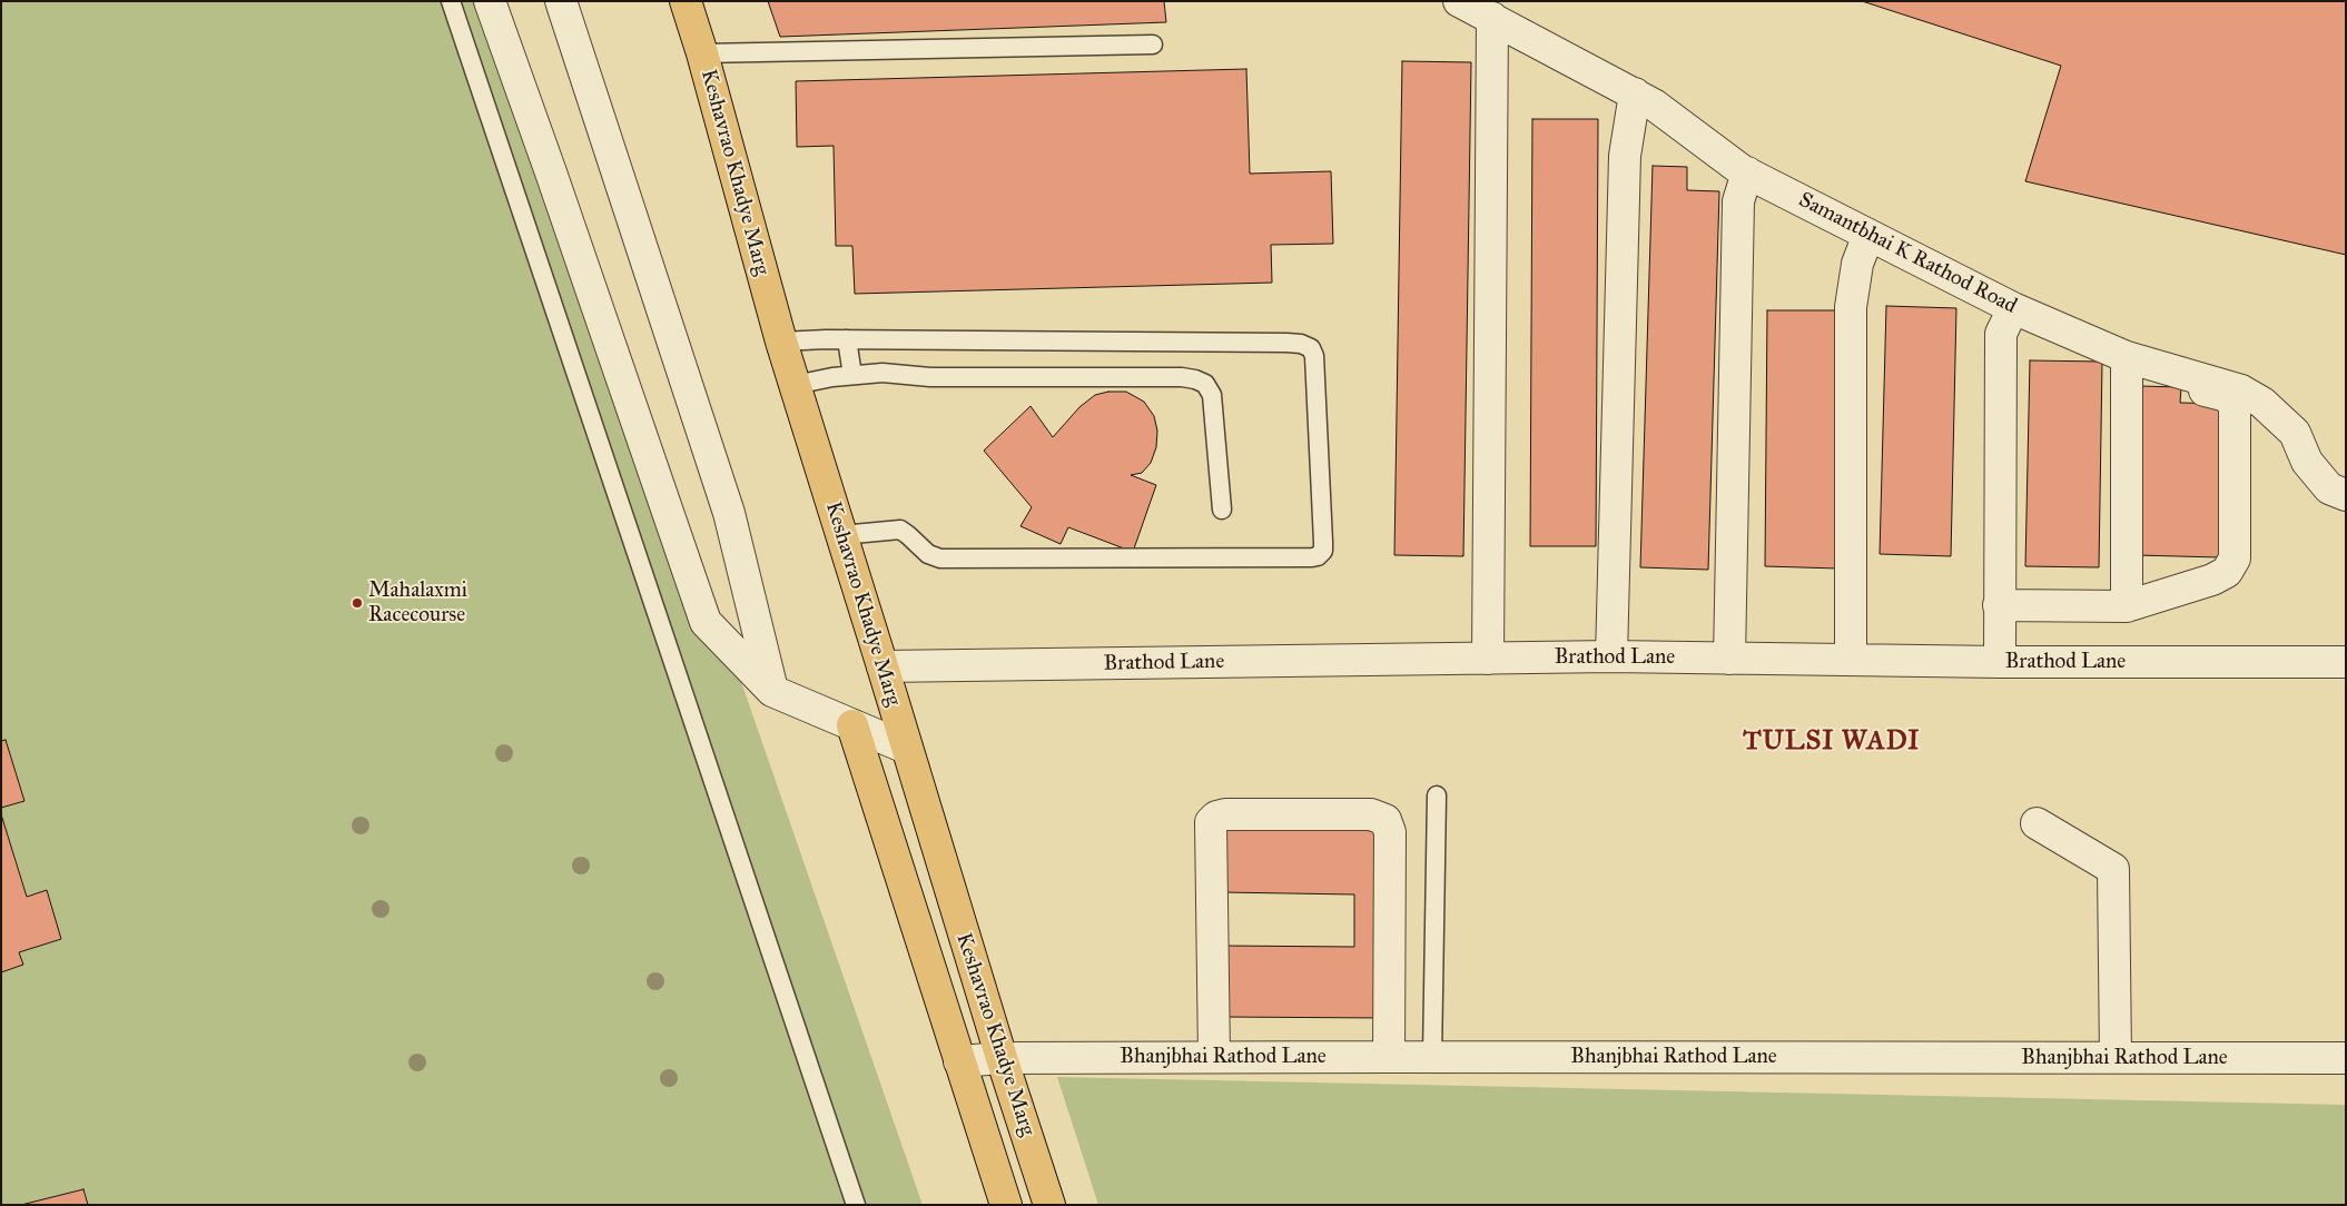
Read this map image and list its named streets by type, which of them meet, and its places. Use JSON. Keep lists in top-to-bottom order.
{
  "streets": {
    "main road": ["Keshavrao Khadye Marg"],
    "street": ["Samantbhai K Rathod Road", "Brathod Lane", "Bhanjbhai Rathod Lane"]
  },
  "crossings": [
    ["Keshavrao Khadye Marg", "Brathod Lane"],
    ["Keshavrao Khadye Marg", "Bhanjbhai Rathod Lane"]
  ],
  "districts": ["TULSI WADI"],
  "places": ["Mahalaxmi Racecourse"]
}
